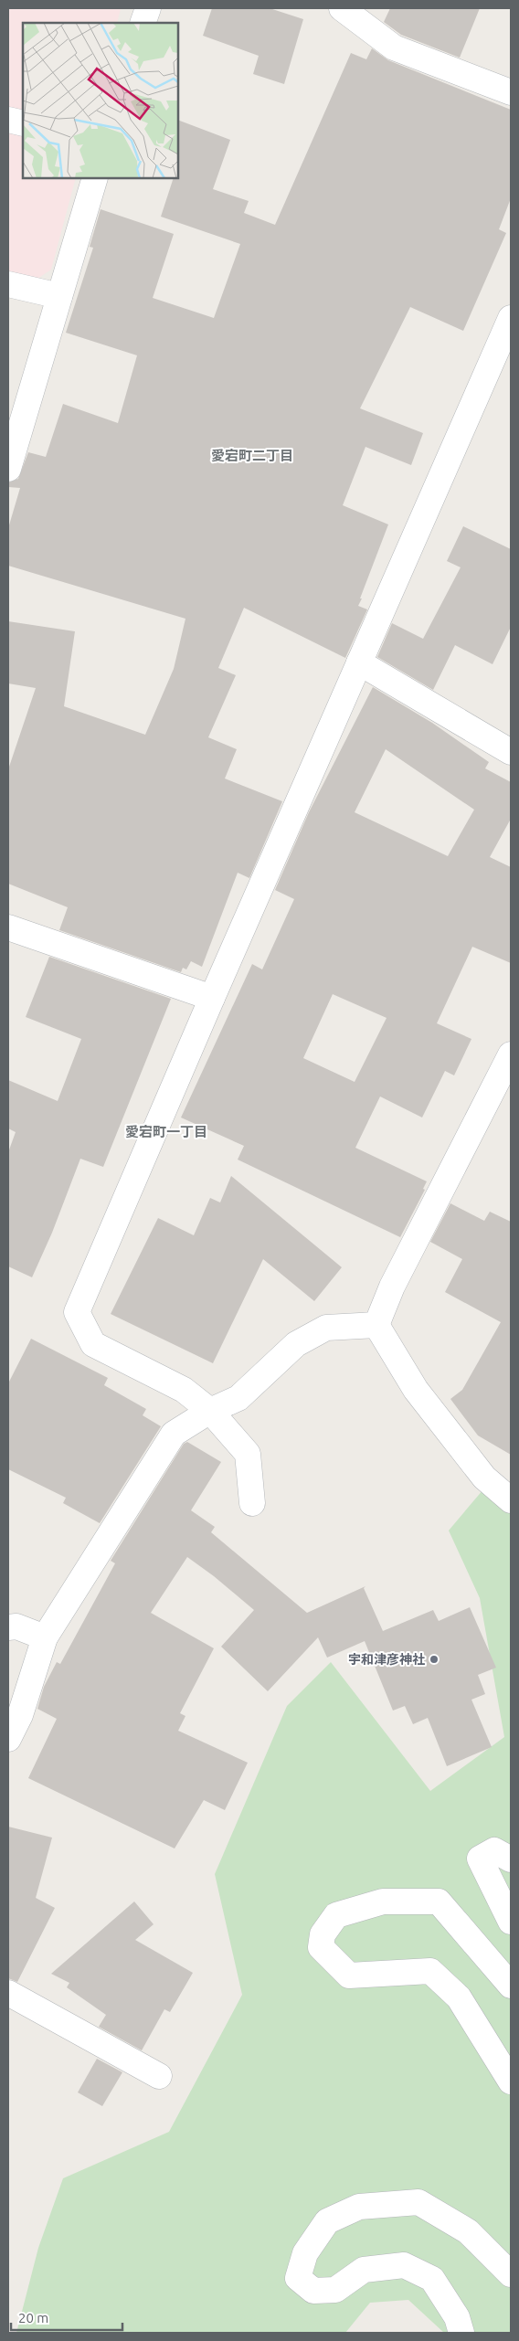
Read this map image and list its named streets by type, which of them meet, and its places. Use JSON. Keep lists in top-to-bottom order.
{
  "districts": ["愛宕町二丁目", "愛宕町一丁目"],
  "places": ["宇和津彦神社"],
  "scale_bar": "20 m"
}
